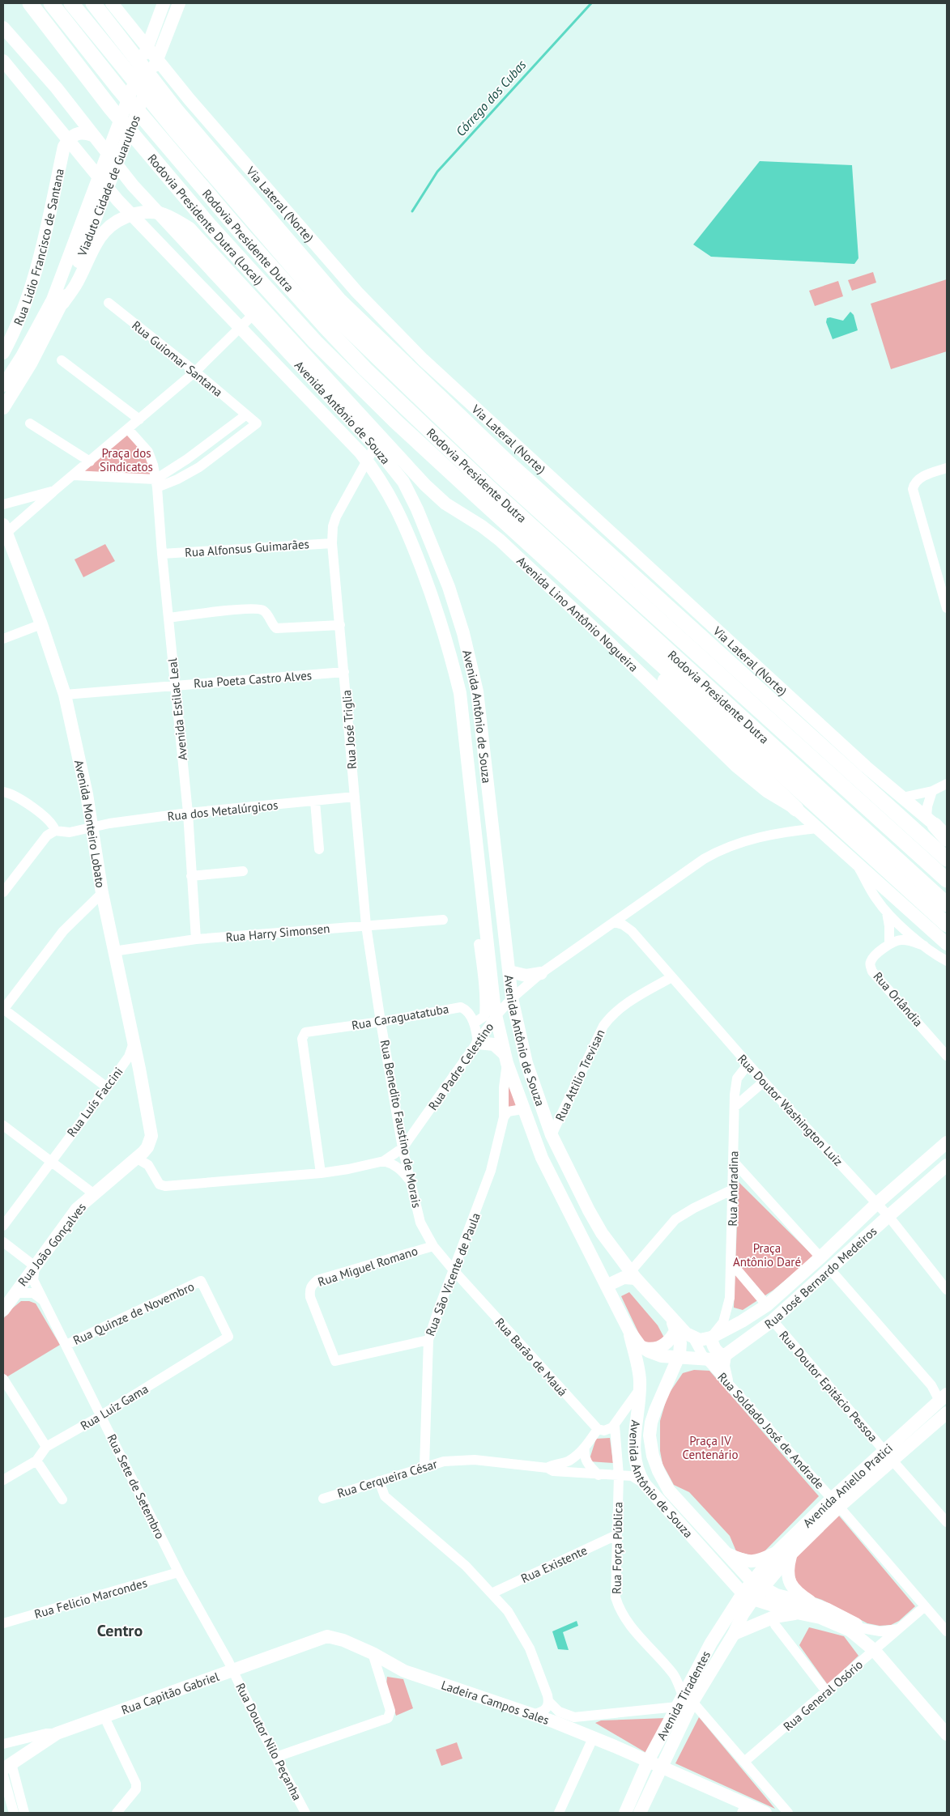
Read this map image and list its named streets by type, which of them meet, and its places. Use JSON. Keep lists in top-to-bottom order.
{
  "streets": {
    "highway": ["Rodovia Presidente Dutra (Local)", "Rodovia Presidente Dutra"],
    "main road": [
      "Viaduto Cidade de Guarulhos",
      "Via Lateral (Norte)",
      "Rua Lidio Francisco de Santana",
      "Avenida Antônio de Souza",
      "Avenida Lino Antônio Nogueira",
      "Avenida Monteiro Lobato",
      "Rua João Gonçalves",
      "Rua José Bernardo Medeiros",
      "Avenida Aniello Pratici",
      "Rua Capitão Gabriel",
      "Avenida Tiradentes",
      "Ladeira Campos Sales"
    ],
    "street": [
      "Rua Guiomar Santana",
      "Rua Alfonsus Guimarães",
      "Rua Poeta Castro Alves",
      "Avenida Estilac Leal",
      "Rua José Triglia",
      "Rua dos Metalúrgicos",
      "Rua Harry Simonsen",
      "Rua Orlândia",
      "Rua Caraguatatuba",
      "Rua Padre Celestino",
      "Rua Attilio Trevisan",
      "Rua Luís Faccini",
      "Rua Doutor Washington Luiz",
      "Rua Benedito Faustino de Morais",
      "Rua Andradina",
      "Rua Miguel Romano",
      "Rua São Vicente de Paula",
      "Rua Quinze de Novembro",
      "Rua Barão de Mauá",
      "Rua Doutor Epitácio Pessoa",
      "Rua Luiz Gama",
      "Rua Soldado José de Andrade",
      "Rua Cerqueira César",
      "Rua Sete de Setembro",
      "Rua Força Pública",
      "Rua Existente",
      "Rua Felicio Marcondes",
      "Rua General Osório",
      "Rua Doutor Nilo Peçanha"
    ]
  },
  "crossings": [
    ["Viaduto Cidade de Guarulhos", "Avenida Lino Antônio Nogueira"],
    ["Rodovia Presidente Dutra (Local)", "Rodovia Presidente Dutra"],
    ["Rua Lidio Francisco de Santana", "Avenida Antônio de Souza"],
    ["Rua Guiomar Santana", "Avenida Estilac Leal"],
    ["Avenida Antônio de Souza", "Rua José Triglia"],
    ["Avenida Antônio de Souza", "Rua Padre Celestino"],
    ["Avenida Antônio de Souza", "Rua Attilio Trevisan"],
    ["Avenida Antônio de Souza", "Rua São Vicente de Paula"],
    ["Avenida Antônio de Souza", "Rua José Bernardo Medeiros"],
    ["Avenida Antônio de Souza", "Rua Soldado José de Andrade"],
    ["Avenida Antônio de Souza", "Avenida Aniello Pratici"],
    ["Avenida Antônio de Souza", "Avenida Tiradentes"],
    ["Rua Alfonsus Guimarães", "Avenida Estilac Leal"],
    ["Rua Alfonsus Guimarães", "Rua José Triglia"],
    ["Avenida Lino Antônio Nogueira", "Rua Padre Celestino"],
    ["Rua Poeta Castro Alves", "Avenida Estilac Leal"],
    ["Rua Poeta Castro Alves", "Rua José Triglia"],
    ["Rua Poeta Castro Alves", "Avenida Monteiro Lobato"],
    ["Avenida Estilac Leal", "Rua dos Metalúrgicos"],
    ["Avenida Estilac Leal", "Rua Harry Simonsen"],
    ["Rua José Triglia", "Rua dos Metalúrgicos"],
    ["Rua José Triglia", "Rua Harry Simonsen"],
    ["Rua José Triglia", "Rua Caraguatatuba"],
    ["Rua José Triglia", "Rua Benedito Faustino de Morais"],
    ["Rua dos Metalúrgicos", "Avenida Monteiro Lobato"],
    ["Avenida Monteiro Lobato", "Rua Harry Simonsen"],
    ["Avenida Monteiro Lobato", "Rua Luís Faccini"],
    ["Avenida Monteiro Lobato", "Rua João Gonçalves"],
    ["Rua Caraguatatuba", "Rua Padre Celestino"],
    ["Rua Caraguatatuba", "Rua Benedito Faustino de Morais"],
    ["Rua Padre Celestino", "Rua Doutor Washington Luiz"],
    ["Rua Padre Celestino", "Rua Benedito Faustino de Morais"],
    ["Rua Padre Celestino", "Rua João Gonçalves"],
    ["Rua Attilio Trevisan", "Rua Doutor Washington Luiz"],
    ["Rua Doutor Washington Luiz", "Rua Andradina"],
    ["Rua Doutor Washington Luiz", "Rua José Bernardo Medeiros"],
    ["Rua Benedito Faustino de Morais", "Rua Miguel Romano"],
    ["Rua Benedito Faustino de Morais", "Rua São Vicente de Paula"],
    ["Rua Benedito Faustino de Morais", "Rua Barão de Mauá"],
    ["Rua Andradina", "Rua José Bernardo Medeiros"],
    ["Rua João Gonçalves", "Rua Sete de Setembro"],
    ["Rua Miguel Romano", "Rua São Vicente de Paula"],
    ["Rua São Vicente de Paula", "Rua Barão de Mauá"],
    ["Rua José Bernardo Medeiros", "Rua Doutor Epitácio Pessoa"],
    ["Rua José Bernardo Medeiros", "Rua Soldado José de Andrade"],
    ["Rua Quinze de Novembro", "Rua Luiz Gama"],
    ["Rua Quinze de Novembro", "Rua Sete de Setembro"],
    ["Rua Barão de Mauá", "Rua Cerqueira César"],
    ["Rua Doutor Epitácio Pessoa", "Avenida Aniello Pratici"],
    ["Rua Luiz Gama", "Rua Sete de Setembro"],
    ["Rua Soldado José de Andrade", "Avenida Aniello Pratici"],
    ["Rua Soldado José de Andrade", "Rua General Osório"],
    ["Rua Cerqueira César", "Rua Força Pública"],
    ["Avenida Aniello Pratici", "Avenida Tiradentes"],
    ["Rua Sete de Setembro", "Rua Felicio Marcondes"],
    ["Rua Sete de Setembro", "Rua Capitão Gabriel"],
    ["Rua Sete de Setembro", "Rua Doutor Nilo Peçanha"],
    ["Rua Força Pública", "Rua Existente"],
    ["Rua Força Pública", "Avenida Tiradentes"],
    ["Rua Força Pública", "Rua General Osório"],
    ["Rua Capitão Gabriel", "Ladeira Campos Sales"],
    ["Rua Capitão Gabriel", "Rua Doutor Nilo Peçanha"],
    ["Avenida Tiradentes", "Ladeira Campos Sales"]
  ],
  "districts": ["Centro"],
  "water": ["Córrego dos Cubas"],
  "parks": ["Praça dos Sindicatos", "Praça Antônio Daré", "Praça IV Centenário"]
}
